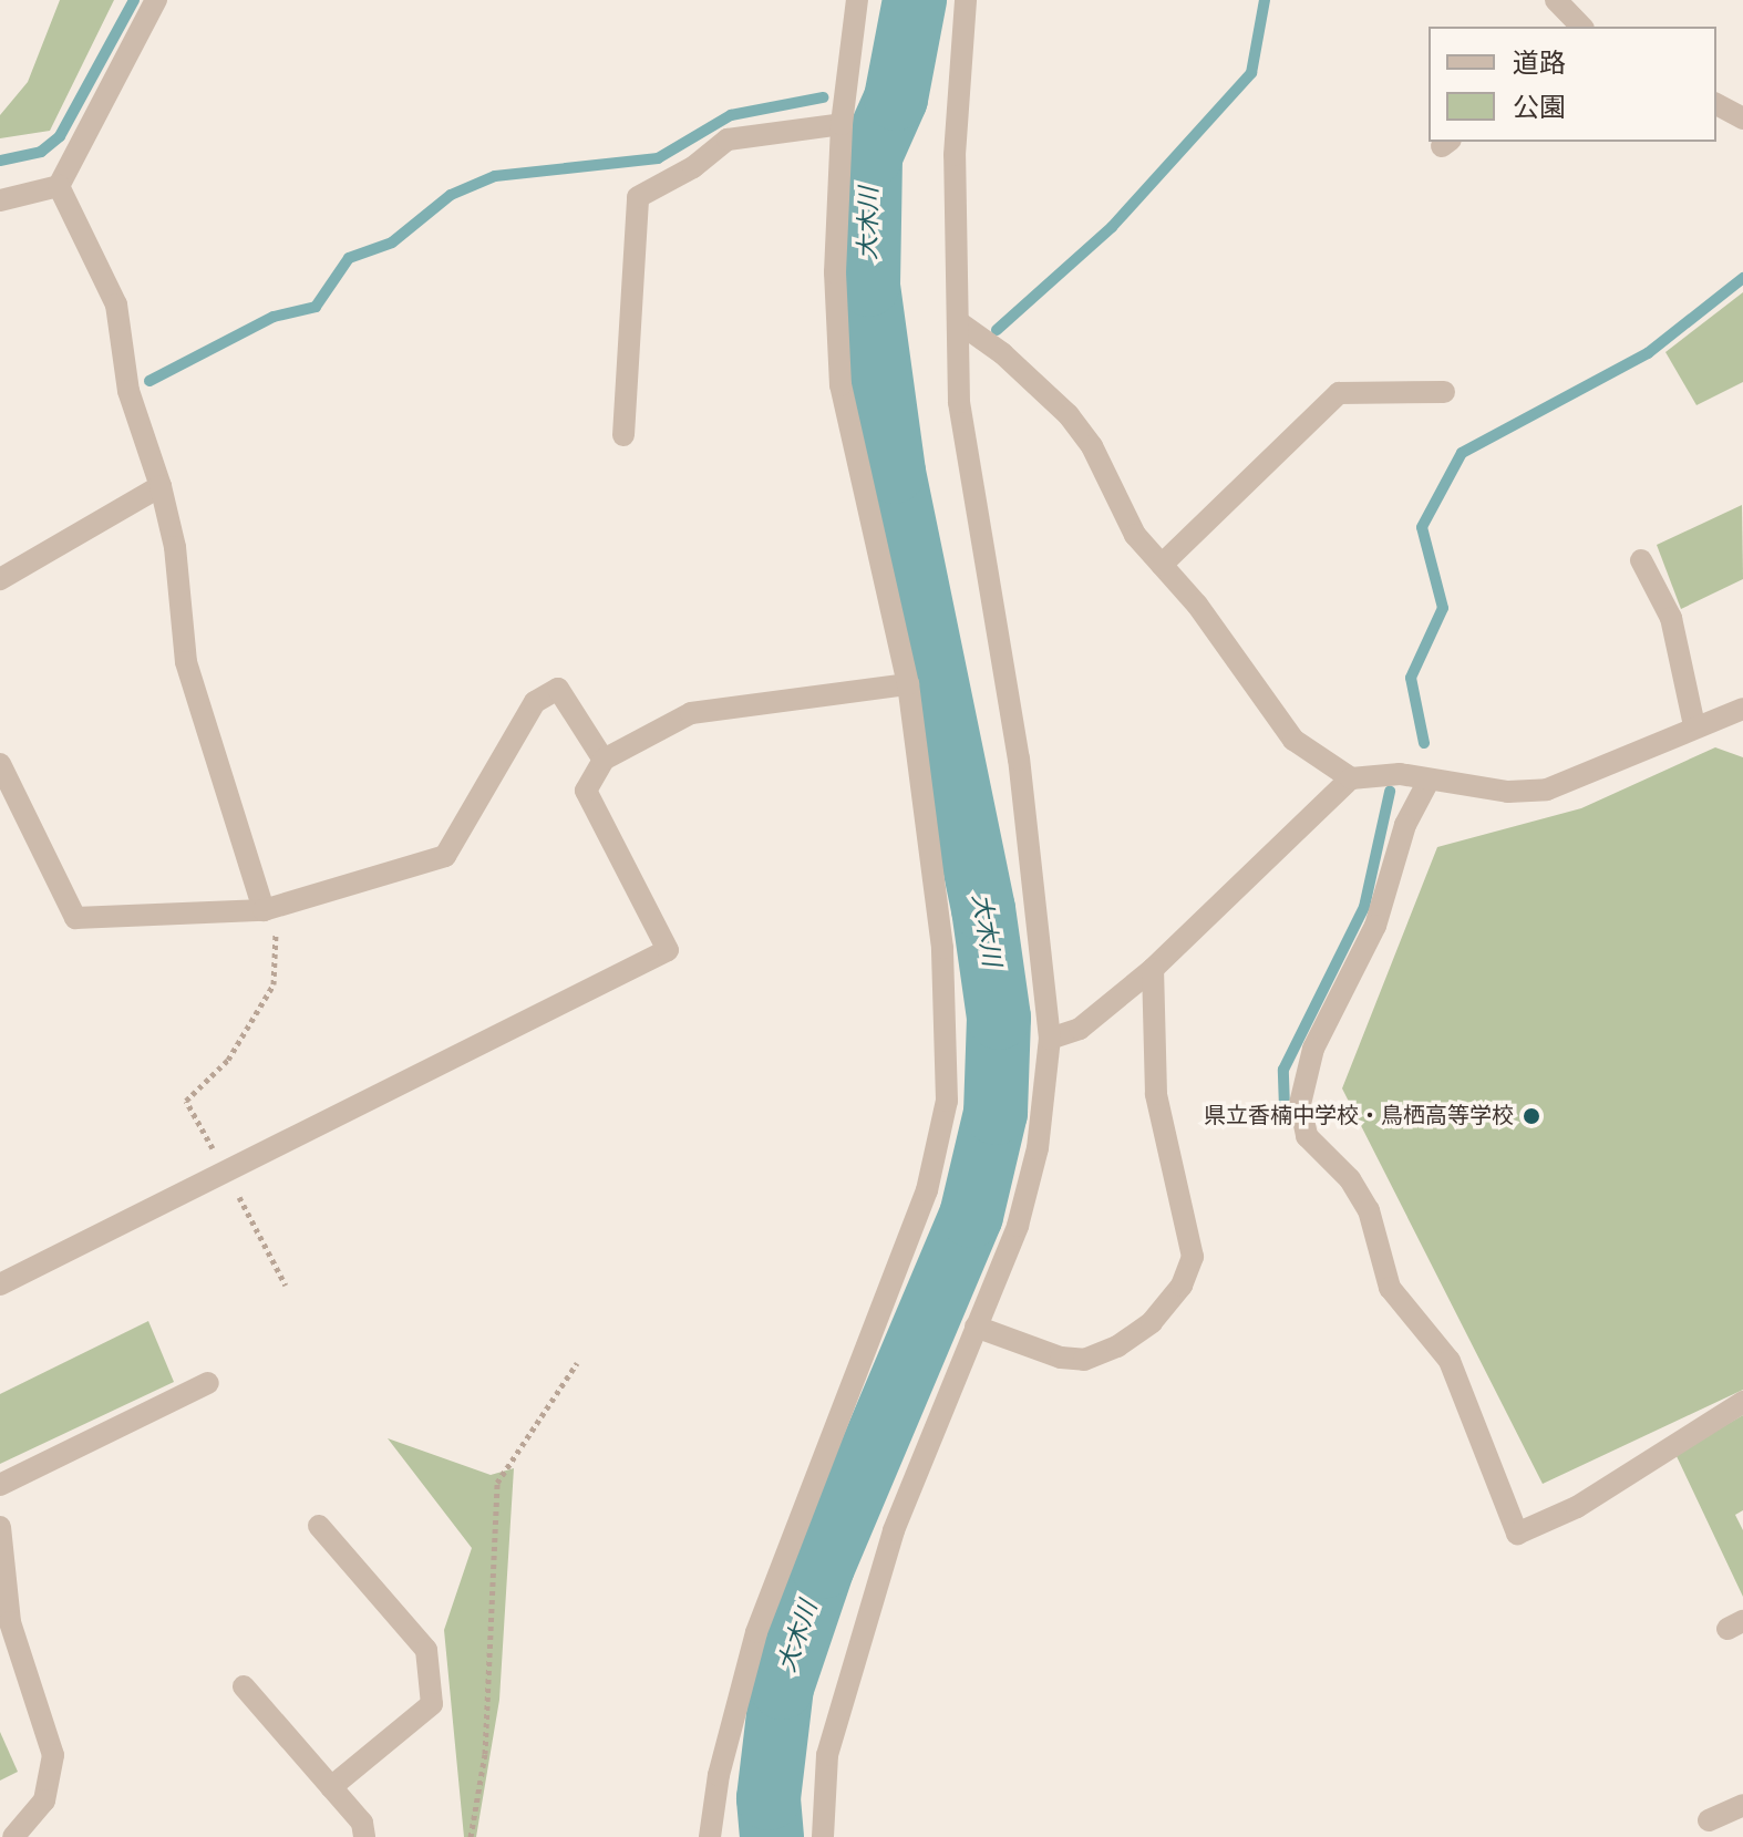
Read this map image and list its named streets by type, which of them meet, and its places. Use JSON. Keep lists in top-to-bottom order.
{
  "water": ["大木川"],
  "places": ["県立香楠中学校・鳥栖高等学校"],
  "legend": ["道路", "公園"]
}
